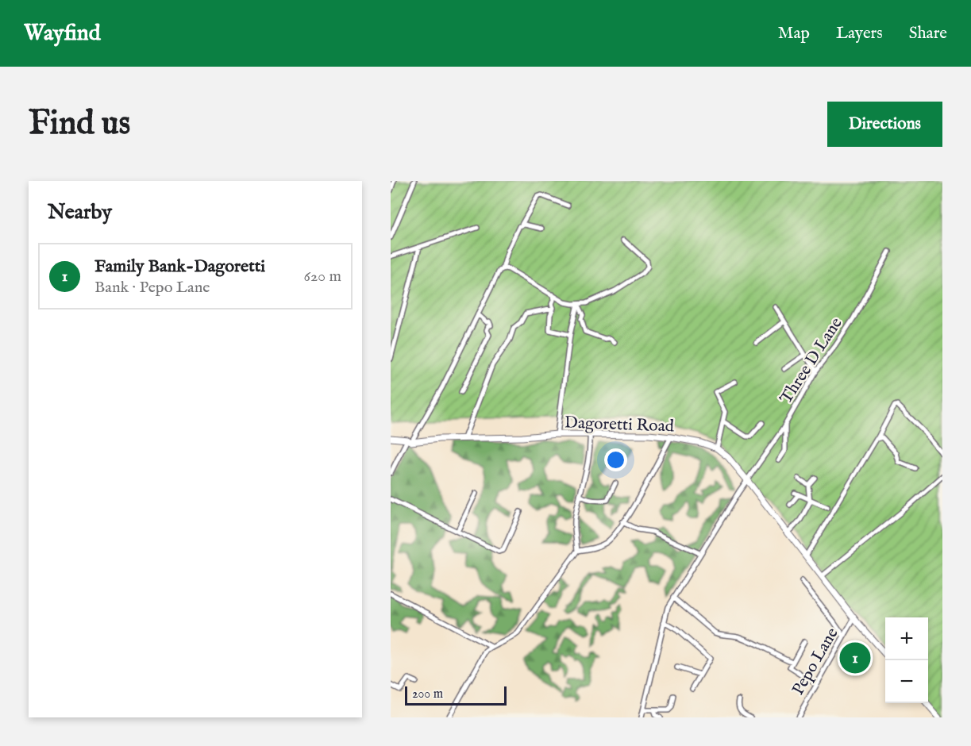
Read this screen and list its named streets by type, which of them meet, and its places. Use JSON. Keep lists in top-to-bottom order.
{
  "streets": {
    "main road": ["Dagoretti Road"],
    "street": ["Three D Lane", "Pepo Lane"]
  },
  "crossings": [
    ["Three D Lane", "Dagoretti Road"],
    ["Dagoretti Road", "Pepo Lane"]
  ],
  "scale_bar": "200 m",
  "page": {
    "header": "Wayfind",
    "nav": ["Map", "Layers", "Share"],
    "buttons": "Directions",
    "title": "Find us",
    "heading": "Nearby",
    "list": [
      {
        "mark": "1",
        "name": "Family Bank-Dagoretti",
        "note": "Bank · Pepo Lane",
        "value": "620 m"
      }
    ],
    "map_buttons": ["+", "−"],
    "pins": "1",
    "scale": "200 m"
  }
}
